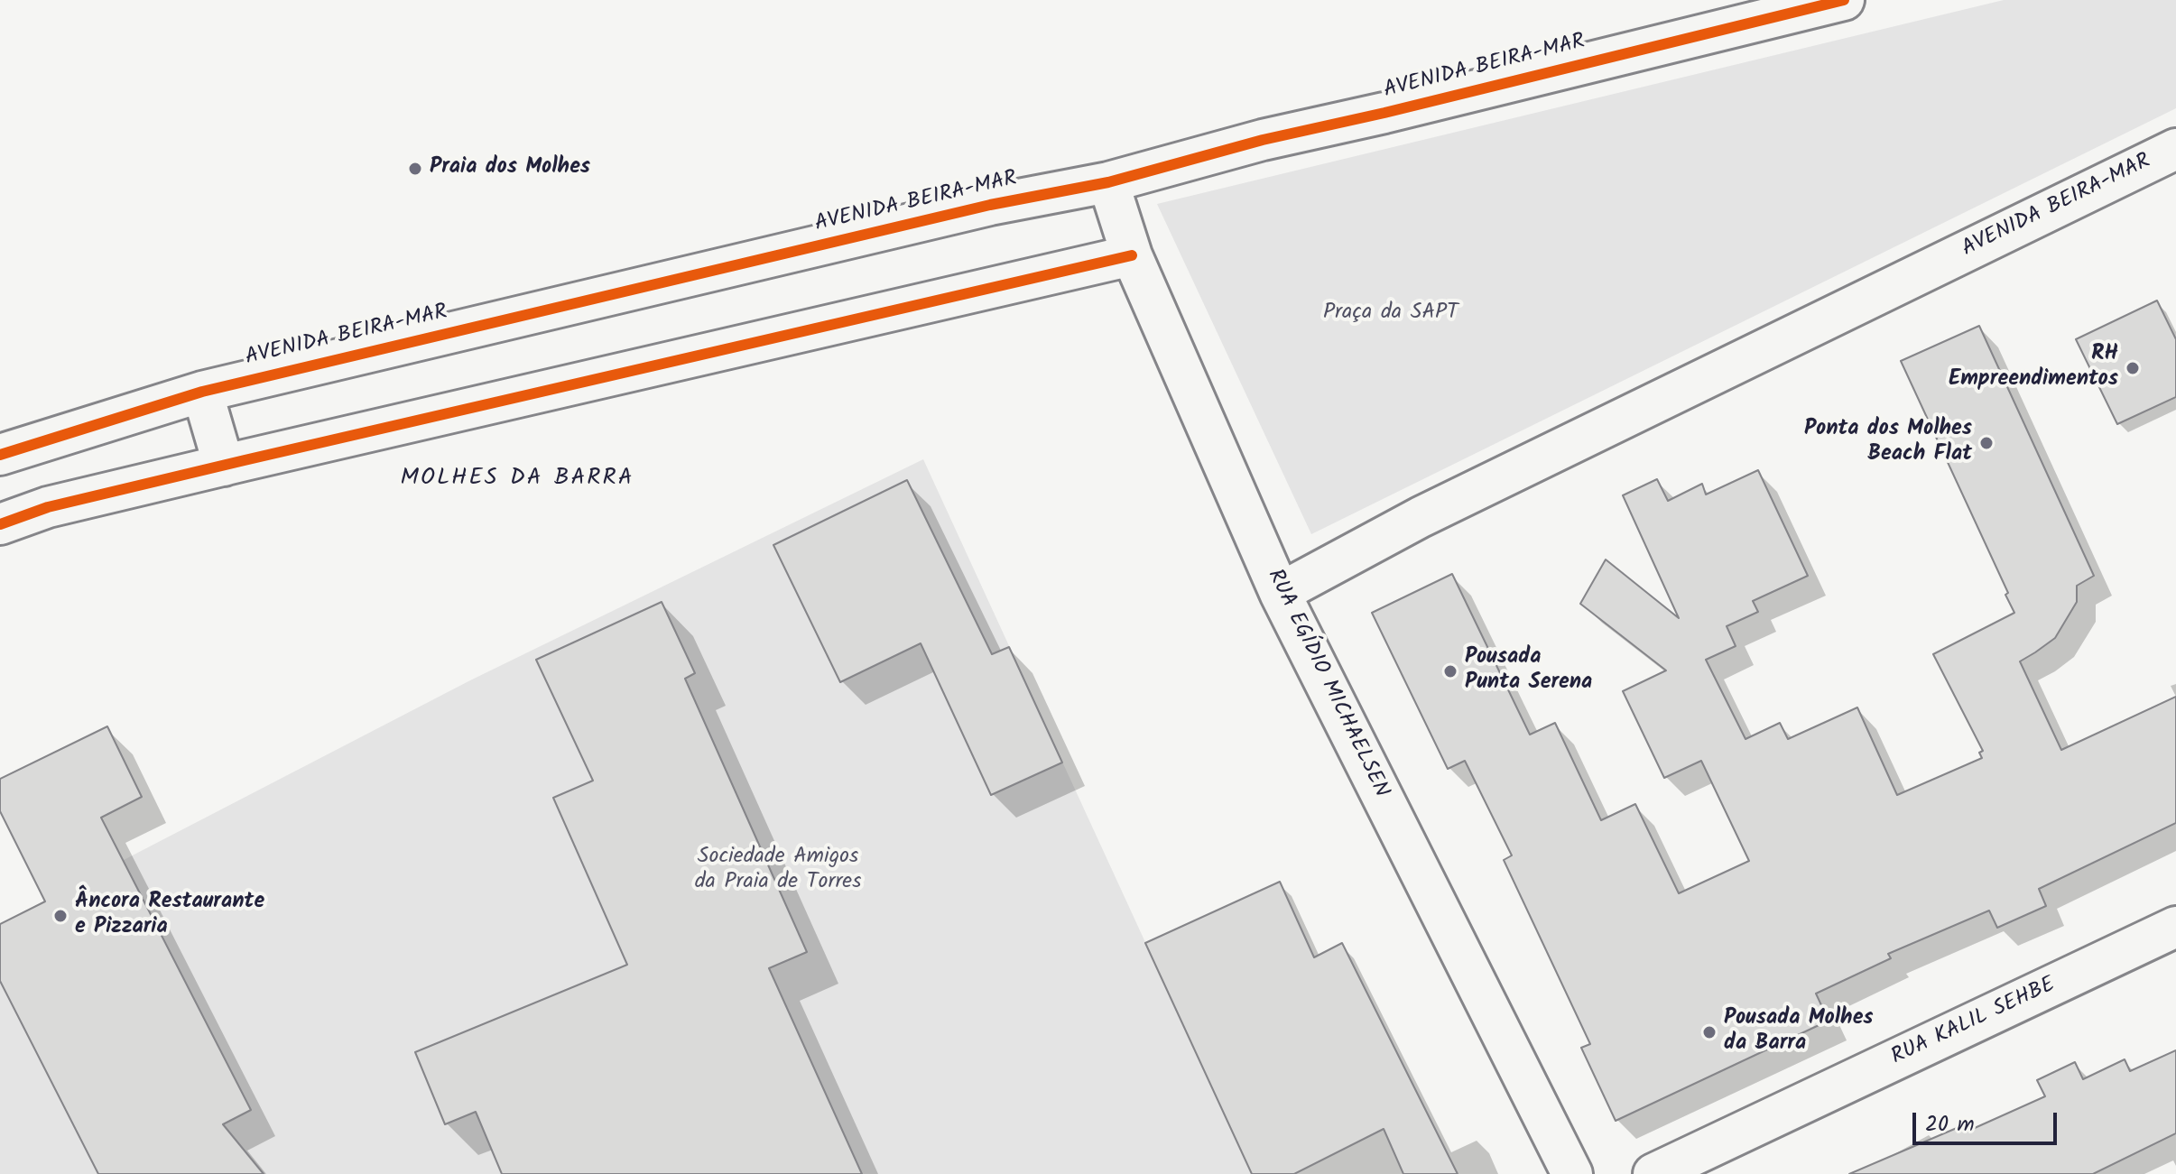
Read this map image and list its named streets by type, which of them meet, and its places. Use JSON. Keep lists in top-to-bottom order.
{
  "streets": {
    "street": ["AVENIDA BEIRA-MAR", "RUA EGÍDIO MICHAELSEN", "RUA KALIL SEHBE"]
  },
  "crossings": [
    ["AVENIDA BEIRA-MAR", "RUA EGÍDIO MICHAELSEN"]
  ],
  "districts": ["MOLHES DA BARRA"],
  "parks": ["Praça da SAPT", "Sociedade Amigos da Praia de Torres"],
  "places": [
    "Praia dos Molhes",
    "RH Empreendimentos",
    "Ponta dos Molhes Beach Flat",
    "Pousada Punta Serena",
    "Âncora Restaurante e Pizzaria",
    "Pousada Molhes da Barra"
  ],
  "scale_bar": "20 m"
}
